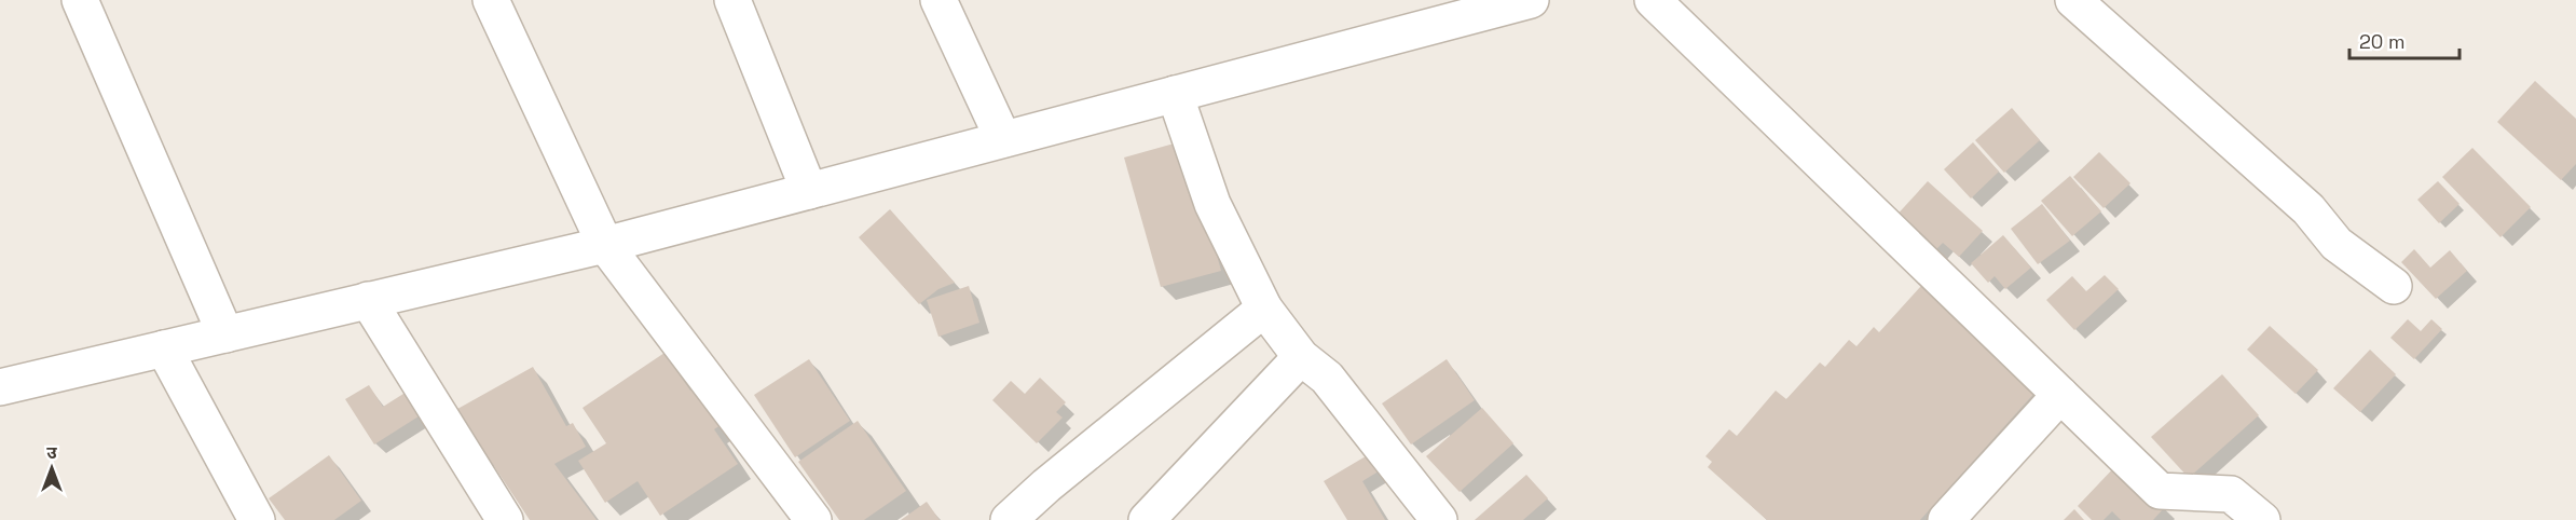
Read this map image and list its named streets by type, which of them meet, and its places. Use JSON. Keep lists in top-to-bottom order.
{
  "scale_bar": "20 m",
  "north": "top"
}
